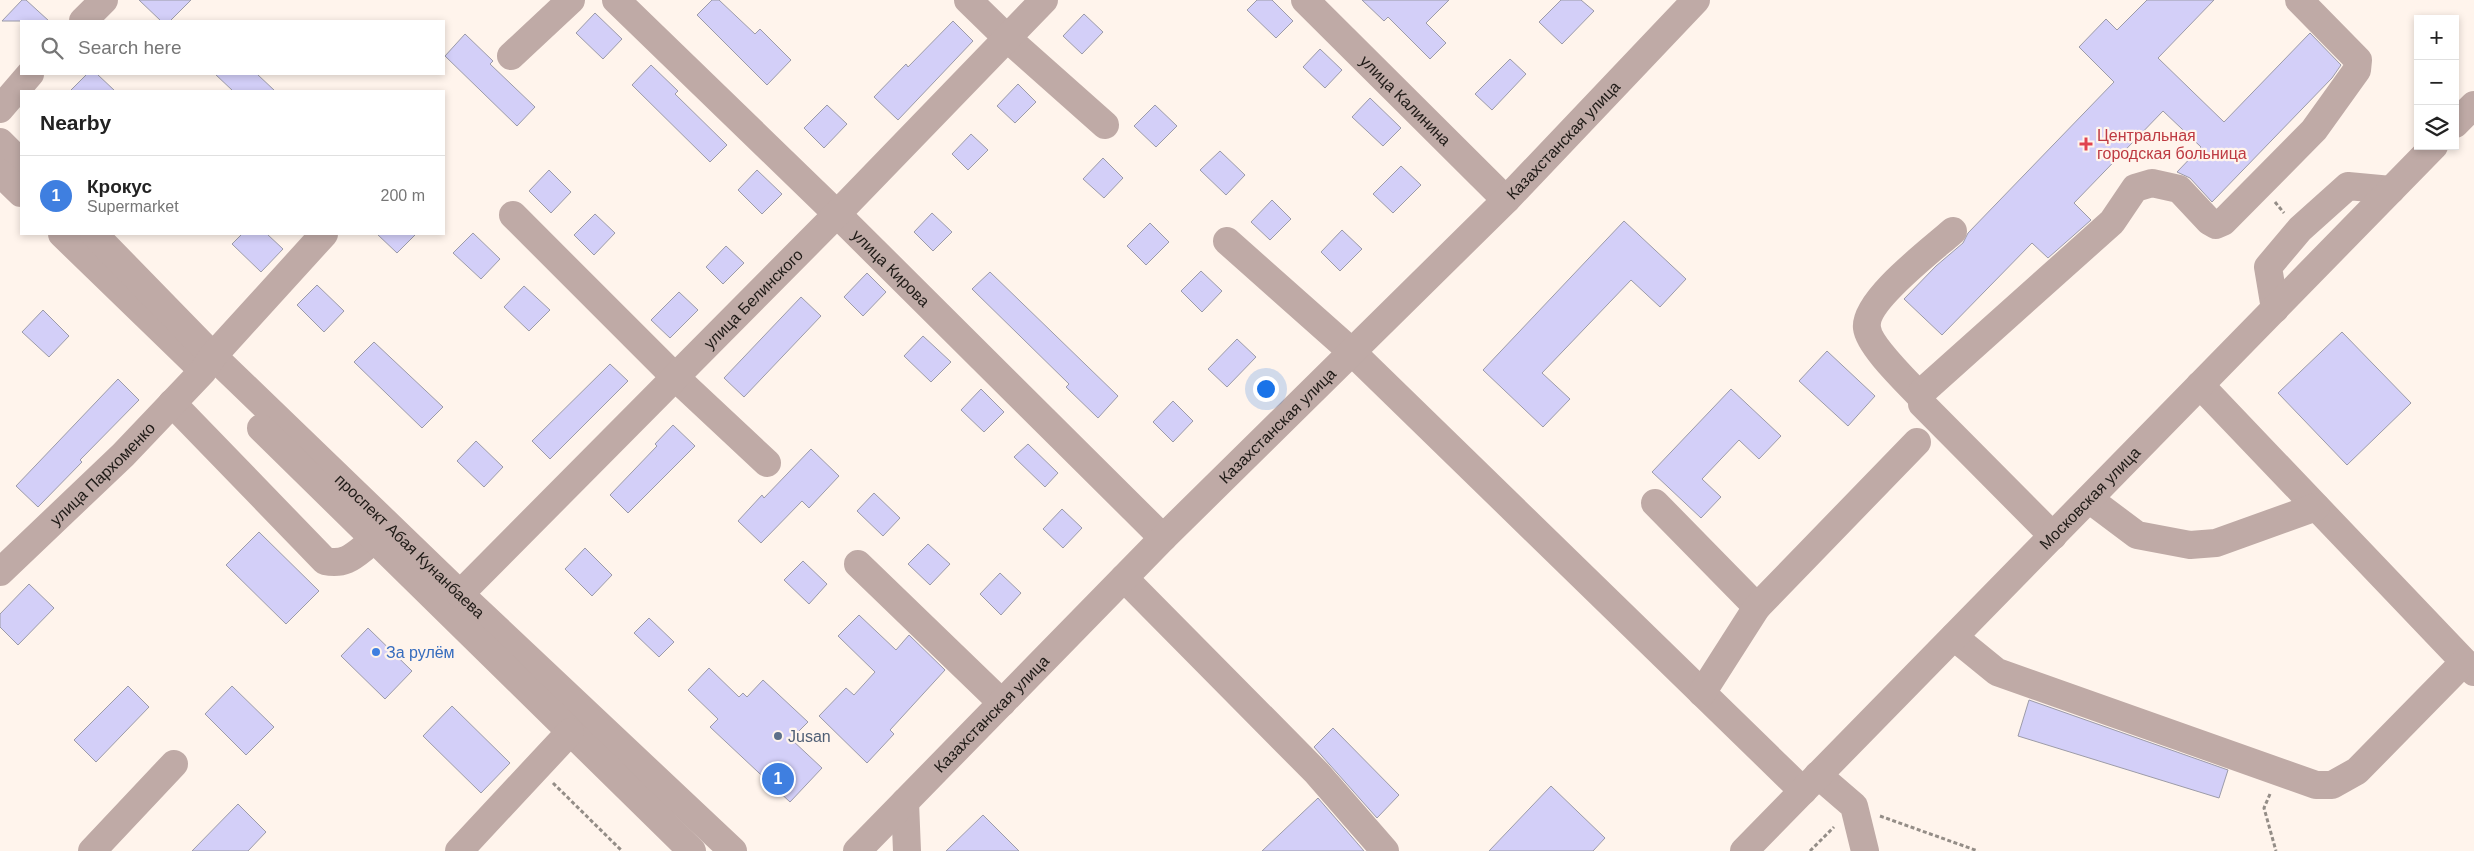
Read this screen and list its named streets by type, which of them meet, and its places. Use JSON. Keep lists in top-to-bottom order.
{
  "streets": {
    "street": [
      "улица Калинина",
      "Казахстанская улица",
      "улица Кирова",
      "улица Белинского",
      "улица Пархоменко",
      "Московская улица",
      "проспект Абая Кунанбаева"
    ]
  },
  "crossings": [
    ["улица Калинина", "Казахстанская улица"],
    ["Казахстанская улица", "улица Кирова"],
    ["улица Кирова", "улица Белинского"],
    ["улица Белинского", "проспект Абая Кунанбаева"],
    ["улица Пархоменко", "проспект Абая Кунанбаева"]
  ],
  "places": {
    "health": ["Центральная городская больница"],
    "other": ["За рулём", "Jusan"]
  },
  "page": {
    "map_buttons": ["+", "−"],
    "search": "Search here",
    "heading": "Nearby",
    "list": [
      {
        "mark": "1",
        "name": "Крокус",
        "note": "Supermarket",
        "value": "200 m"
      }
    ],
    "pins": "1"
  }
}
